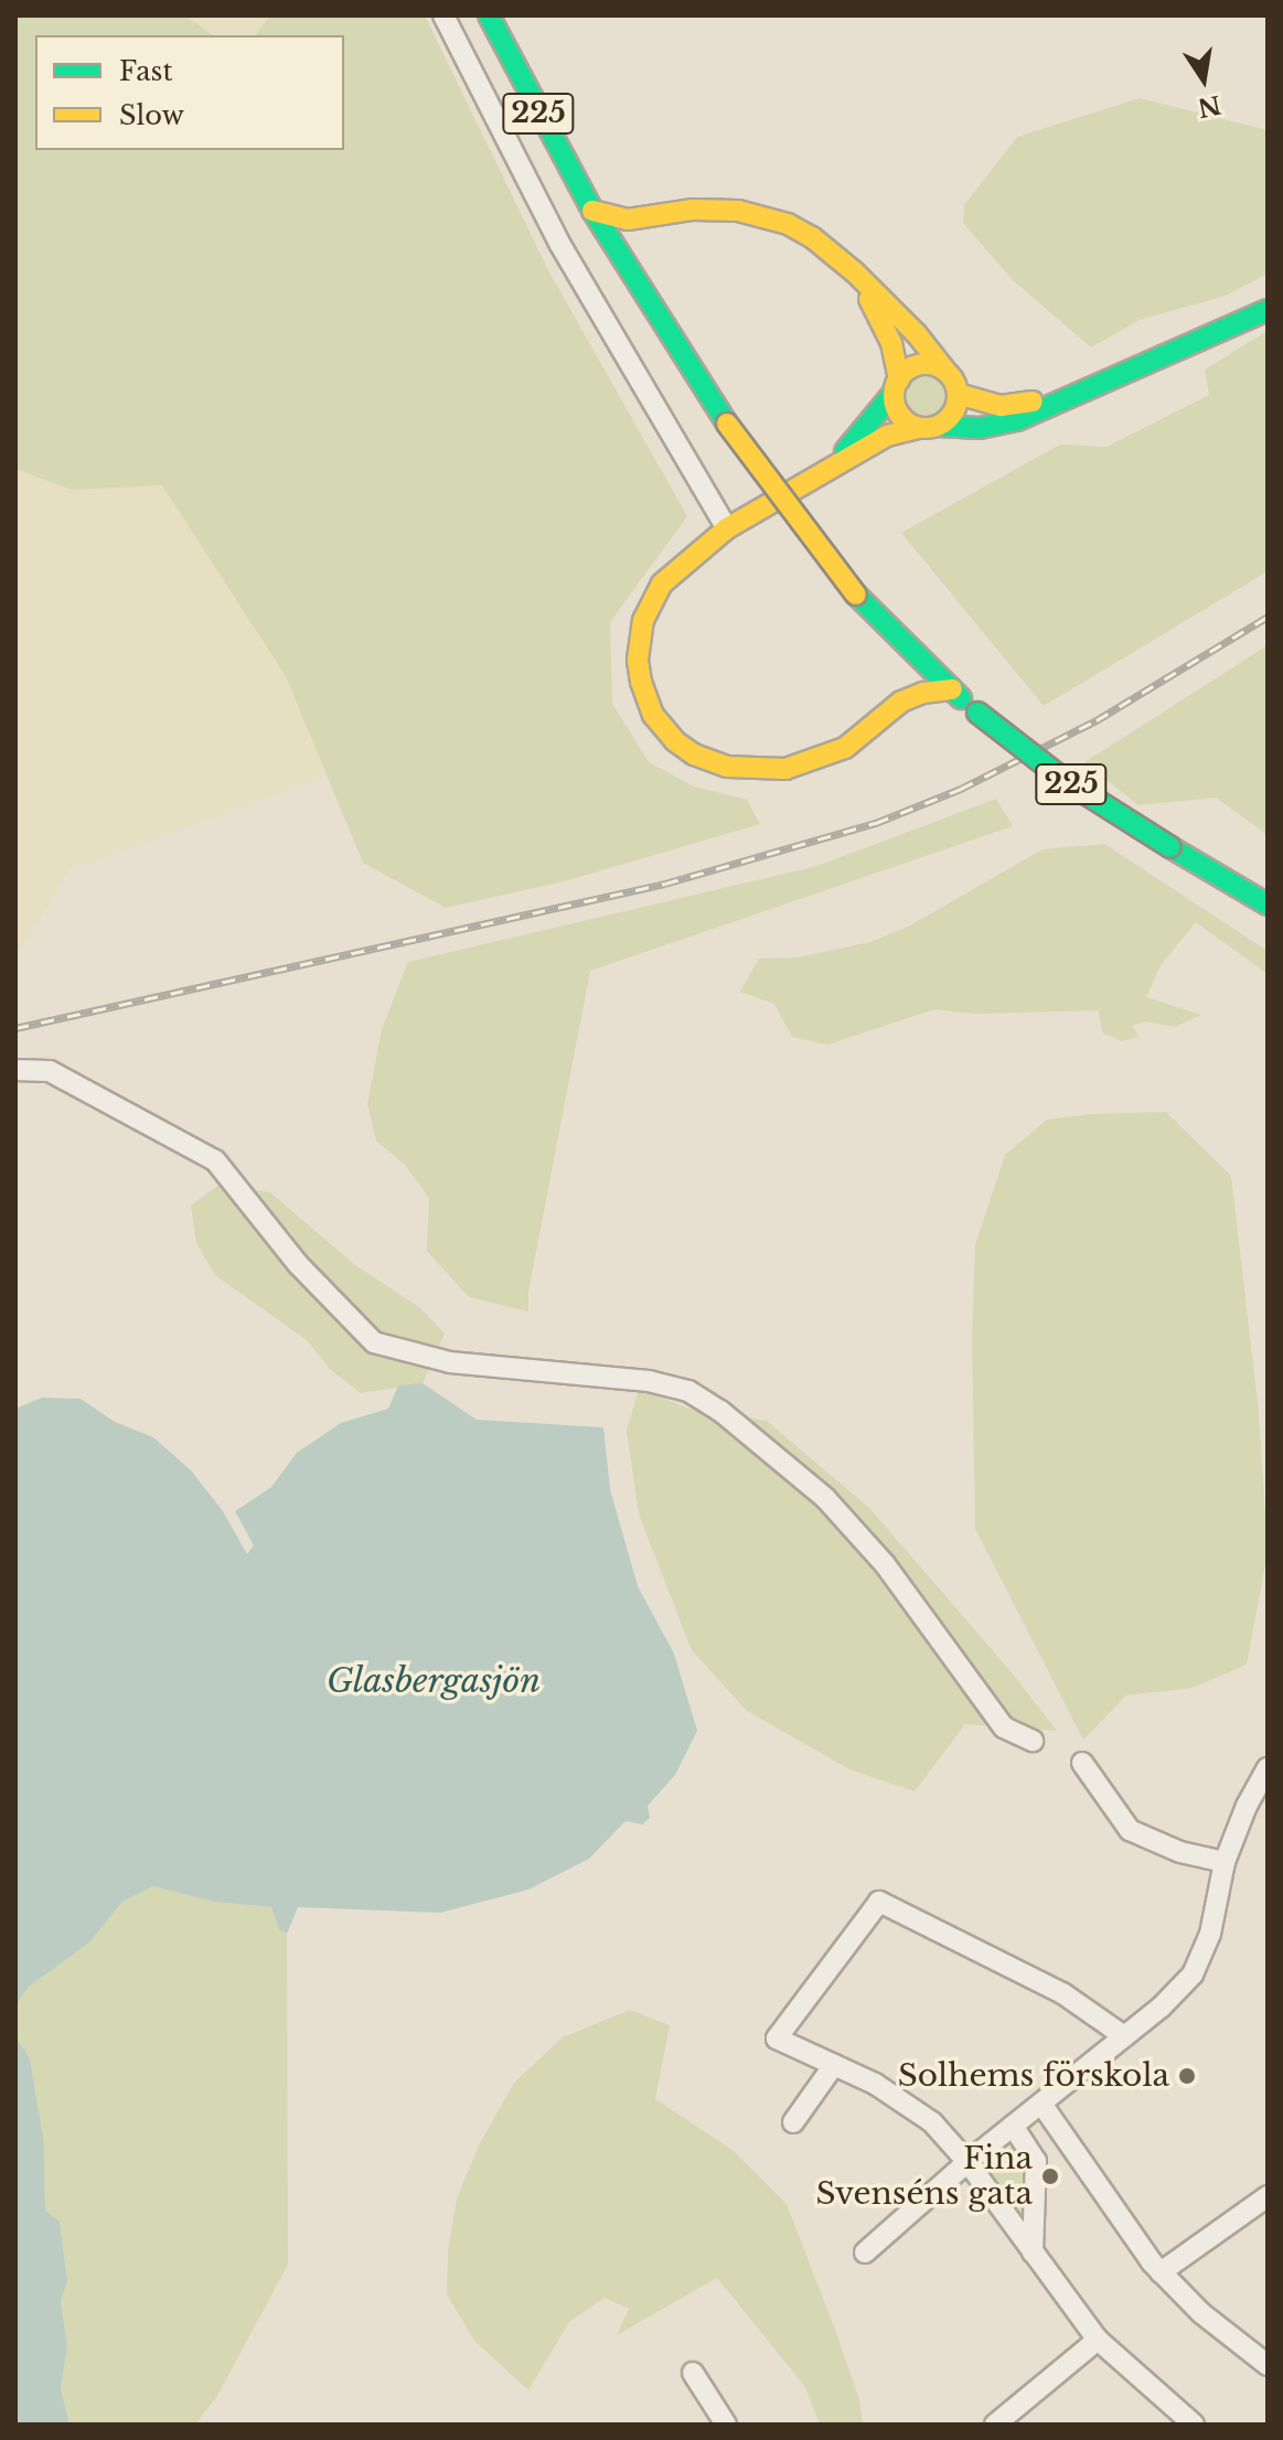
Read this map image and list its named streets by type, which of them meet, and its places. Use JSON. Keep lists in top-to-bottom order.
{
  "streets": {
    "main road": ["225"]
  },
  "water": ["Glasbergasjön"],
  "places": ["Solhems förskola", "Fina Svenséns gata"],
  "legend": ["Fast", "Slow"],
  "north": "bottom"
}
